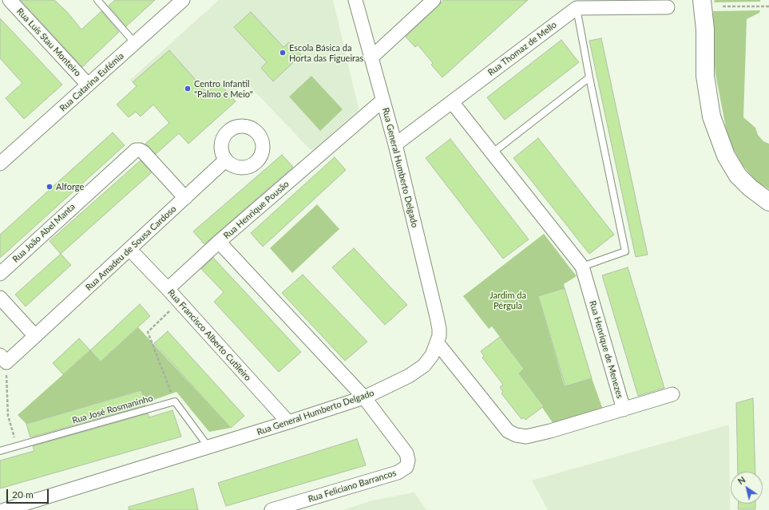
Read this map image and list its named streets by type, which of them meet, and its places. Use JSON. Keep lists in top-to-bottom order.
{
  "streets": {
    "street": [
      "Rua Luís Stau Monteiro",
      "Rua Thomaz de Mello",
      "Rua Catarina Eufémia",
      "Rua General Humberto Delgado",
      "Rua Henrique Pousão",
      "Rua João Abel Manta",
      "Rua Amadeu de Sousa Cardoso",
      "Rua Francisco Alberto Cutileiro",
      "Rua Henrique de Menezes",
      "Rua Feliciano Barrancos"
    ],
    "lane": ["Rua José Rosmaninho"]
  },
  "crossings": [
    ["Rua Luís Stau Monteiro", "Rua Catarina Eufémia"],
    ["Rua Thomaz de Mello", "Rua General Humberto Delgado"],
    ["Rua Thomaz de Mello", "Rua Henrique de Menezes"],
    ["Rua General Humberto Delgado", "Rua Henrique Pousão"],
    ["Rua General Humberto Delgado", "Rua Francisco Alberto Cutileiro"],
    ["Rua General Humberto Delgado", "Rua Henrique de Menezes"],
    ["Rua General Humberto Delgado", "Rua Feliciano Barrancos"],
    ["Rua Henrique Pousão", "Rua Feliciano Barrancos"],
    ["Rua João Abel Manta", "Rua Amadeu de Sousa Cardoso"],
    ["Rua Amadeu de Sousa Cardoso", "Rua Francisco Alberto Cutileiro"]
  ],
  "parks": ["Jardim da Pérgula"],
  "places": ["Escola Básica da Horta das Figueiras", "Centro Infantil \"Palmo e Meio\"", "Alforge"],
  "scale_bar": "20 m",
  "north": "top left"
}
